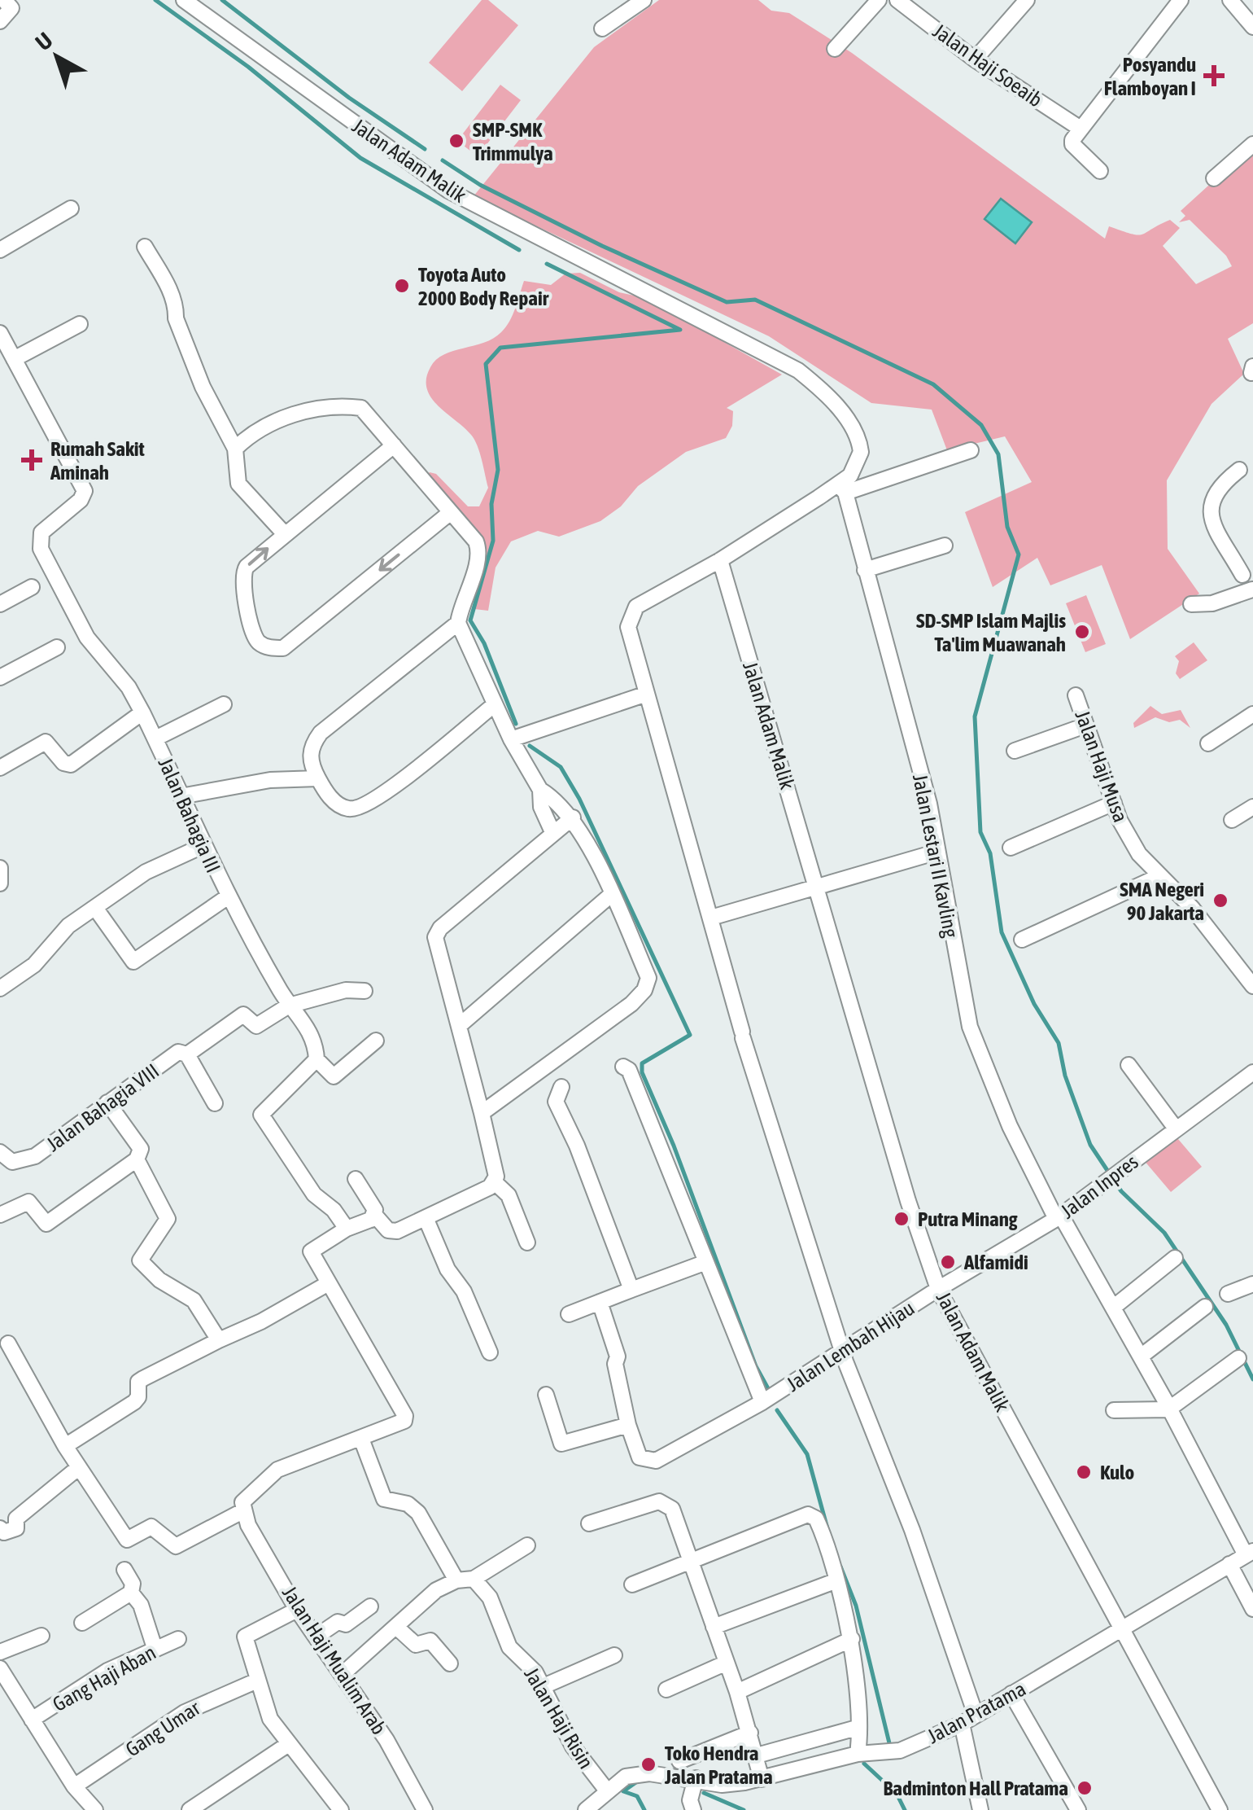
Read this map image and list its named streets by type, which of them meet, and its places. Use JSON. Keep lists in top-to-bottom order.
{
  "streets": {
    "street": [
      "Jalan Haji Soeaib",
      "Jalan Adam Malik",
      "Jalan Haji Musa",
      "Jalan Bahagia III",
      "Jalan Lestari II Kavling",
      "Jalan Bahagia VIII",
      "Jalan Inpres",
      "Jalan Lembah Hijau",
      "Jalan Haji Mualim Arab",
      "Gang Haji Aban",
      "Jalan Pratama",
      "Jalan Haji Risin",
      "Gang Umar"
    ]
  },
  "crossings": [
    ["Jalan Adam Malik", "Jalan Lestari II Kavling"],
    ["Jalan Adam Malik", "Jalan Inpres"],
    ["Jalan Adam Malik", "Jalan Lembah Hijau"],
    ["Jalan Adam Malik", "Jalan Pratama"],
    ["Jalan Bahagia III", "Jalan Bahagia VIII"],
    ["Jalan Lestari II Kavling", "Jalan Inpres"],
    ["Jalan Lestari II Kavling", "Jalan Pratama"],
    ["Jalan Inpres", "Jalan Lembah Hijau"],
    ["Jalan Pratama", "Jalan Haji Risin"]
  ],
  "places": {
    "health": ["Posyandu Flamboyan I", "Rumah Sakit Aminah"],
    "other": [
      "SMP-SMK Trimmulya",
      "Toyota Auto 2000 Body Repair",
      "SD-SMP Islam Majlis Ta'lim Muawanah",
      "SMA Negeri 90 Jakarta",
      "Putra Minang",
      "Alfamidi",
      "Kulo",
      "Toko Hendra Jalan Pratama",
      "Badminton Hall Pratama"
    ]
  },
  "north": "top left"
}
